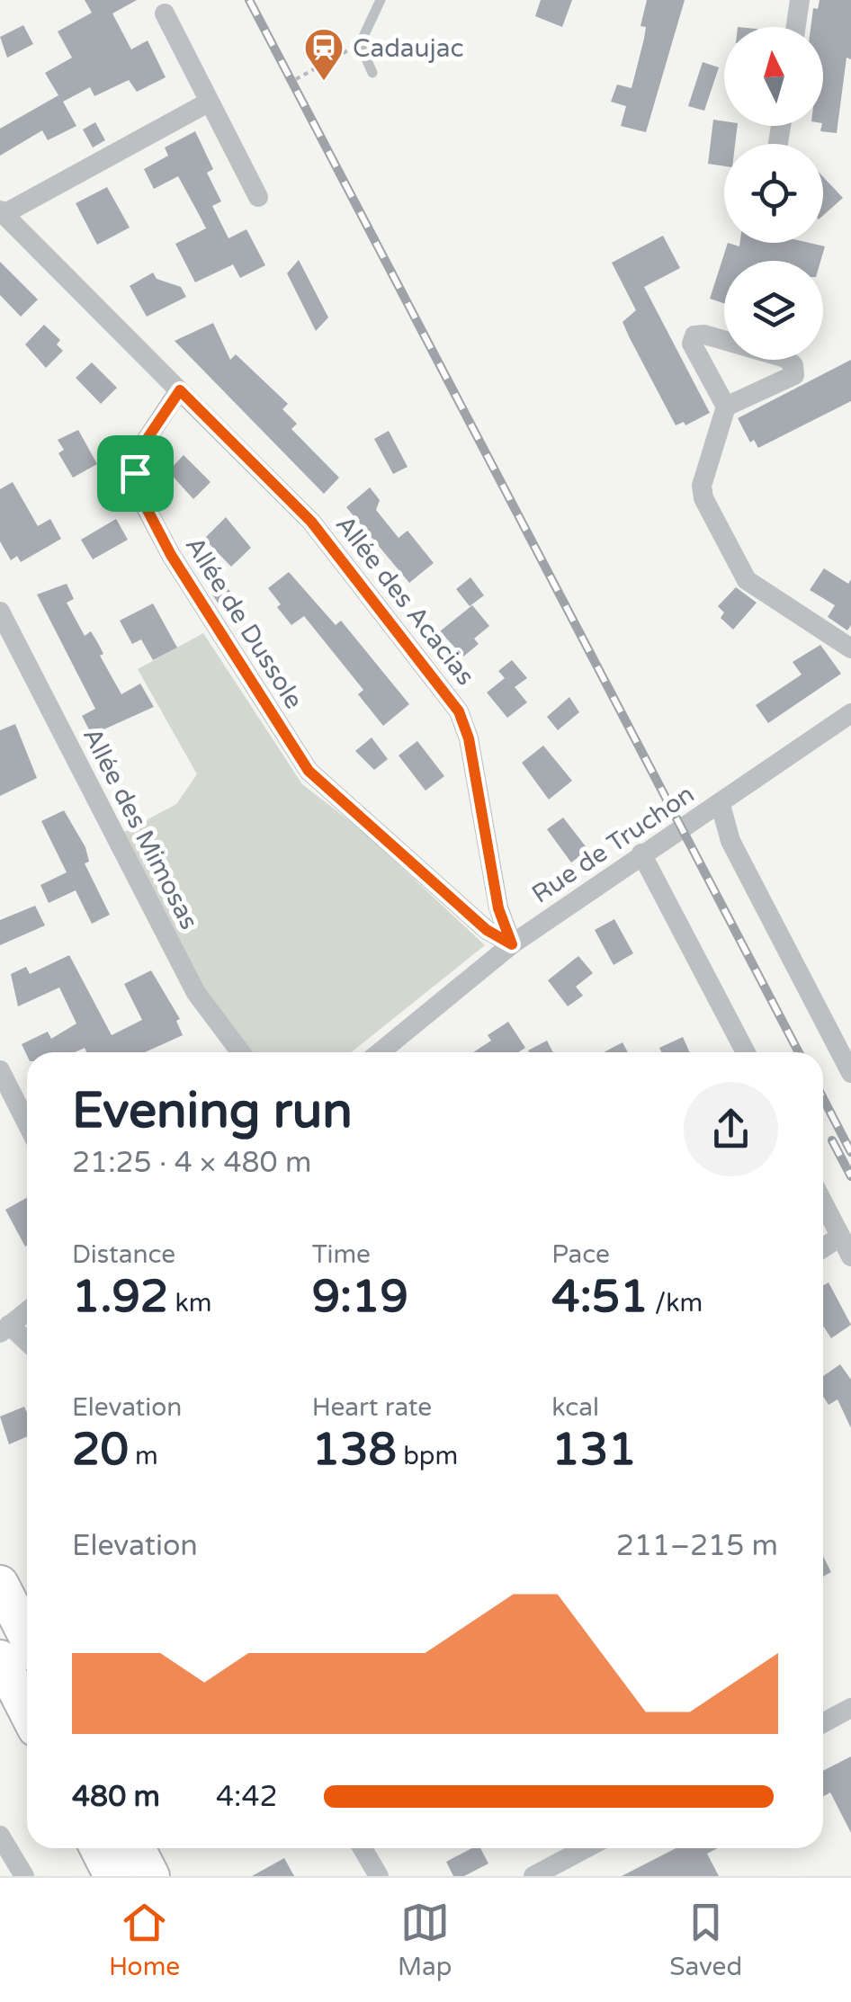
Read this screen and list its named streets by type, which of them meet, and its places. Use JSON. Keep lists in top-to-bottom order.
{
  "streets": {
    "street": [
      "Allée des Acacias",
      "Allée de Dussole",
      "Allée des Mimosas",
      "Rue de Truchon"
    ]
  },
  "crossings": [
    ["Allée des Acacias", "Allée de Dussole"],
    ["Allée des Acacias", "Rue de Truchon"],
    ["Allée de Dussole", "Rue de Truchon"]
  ],
  "places": {
    "station": ["Cadaujac"]
  },
  "north": "top",
  "page": {
    "heading": ["Evening run", "21:25 · 4 × 480 m"],
    "stats": [
      ["Distance", "1.92 km"],
      ["Time", "9:19"],
      ["Pace", "4:51 /km"],
      ["Elevation", "20 m"],
      ["Heart rate", "138 bpm"],
      ["kcal", "131"]
    ],
    "chart": ["Elevation", "211–215 m"],
    "list": [
      {
        "name": "480 m",
        "note": "4:42"
      }
    ],
    "tabs": ["Home", "Map", "Saved"]
  }
}
